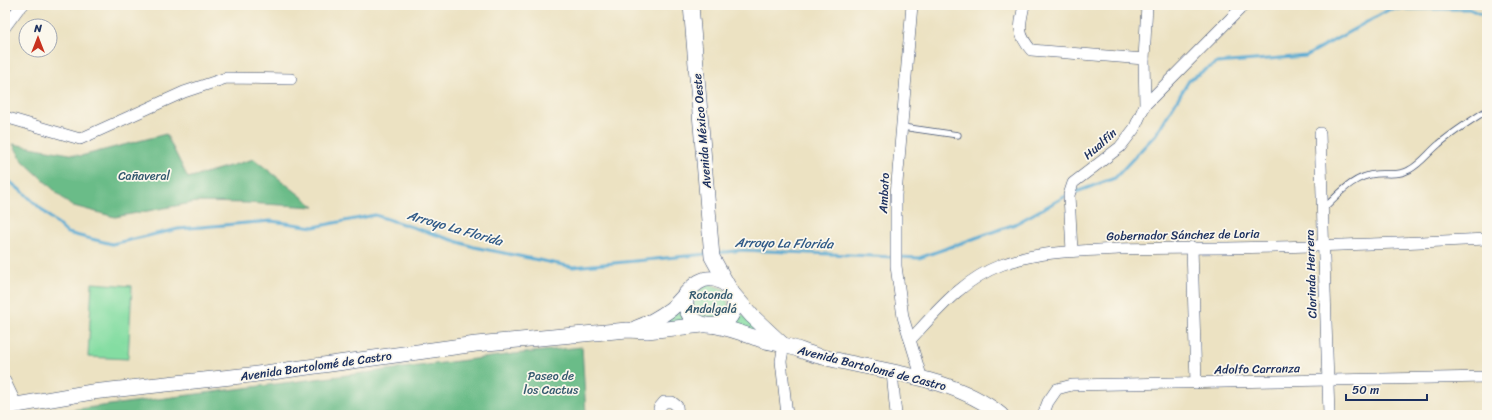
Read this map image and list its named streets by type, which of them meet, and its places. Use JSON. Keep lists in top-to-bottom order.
{
  "streets": {
    "main road": ["Avenida México Oeste", "Avenida Bartolomé de Castro"],
    "street": [
      "Hualfín",
      "Ambato",
      "Gobernador Sánchez de Loria",
      "Clorinda Herrera",
      "Adolfo Carranza"
    ]
  },
  "crossings": [
    ["Avenida México Oeste", "Avenida Bartolomé de Castro"],
    ["Hualfín", "Gobernador Sánchez de Loria"],
    ["Ambato", "Gobernador Sánchez de Loria"],
    ["Ambato", "Avenida Bartolomé de Castro"],
    ["Gobernador Sánchez de Loria", "Clorinda Herrera"],
    ["Clorinda Herrera", "Adolfo Carranza"]
  ],
  "water": ["Arroyo La Florida"],
  "parks": ["Cañaveral", "Rotonda Andalgalá", "Paseo de los Cactus"],
  "scale_bar": "50 m",
  "north": "top"
}
